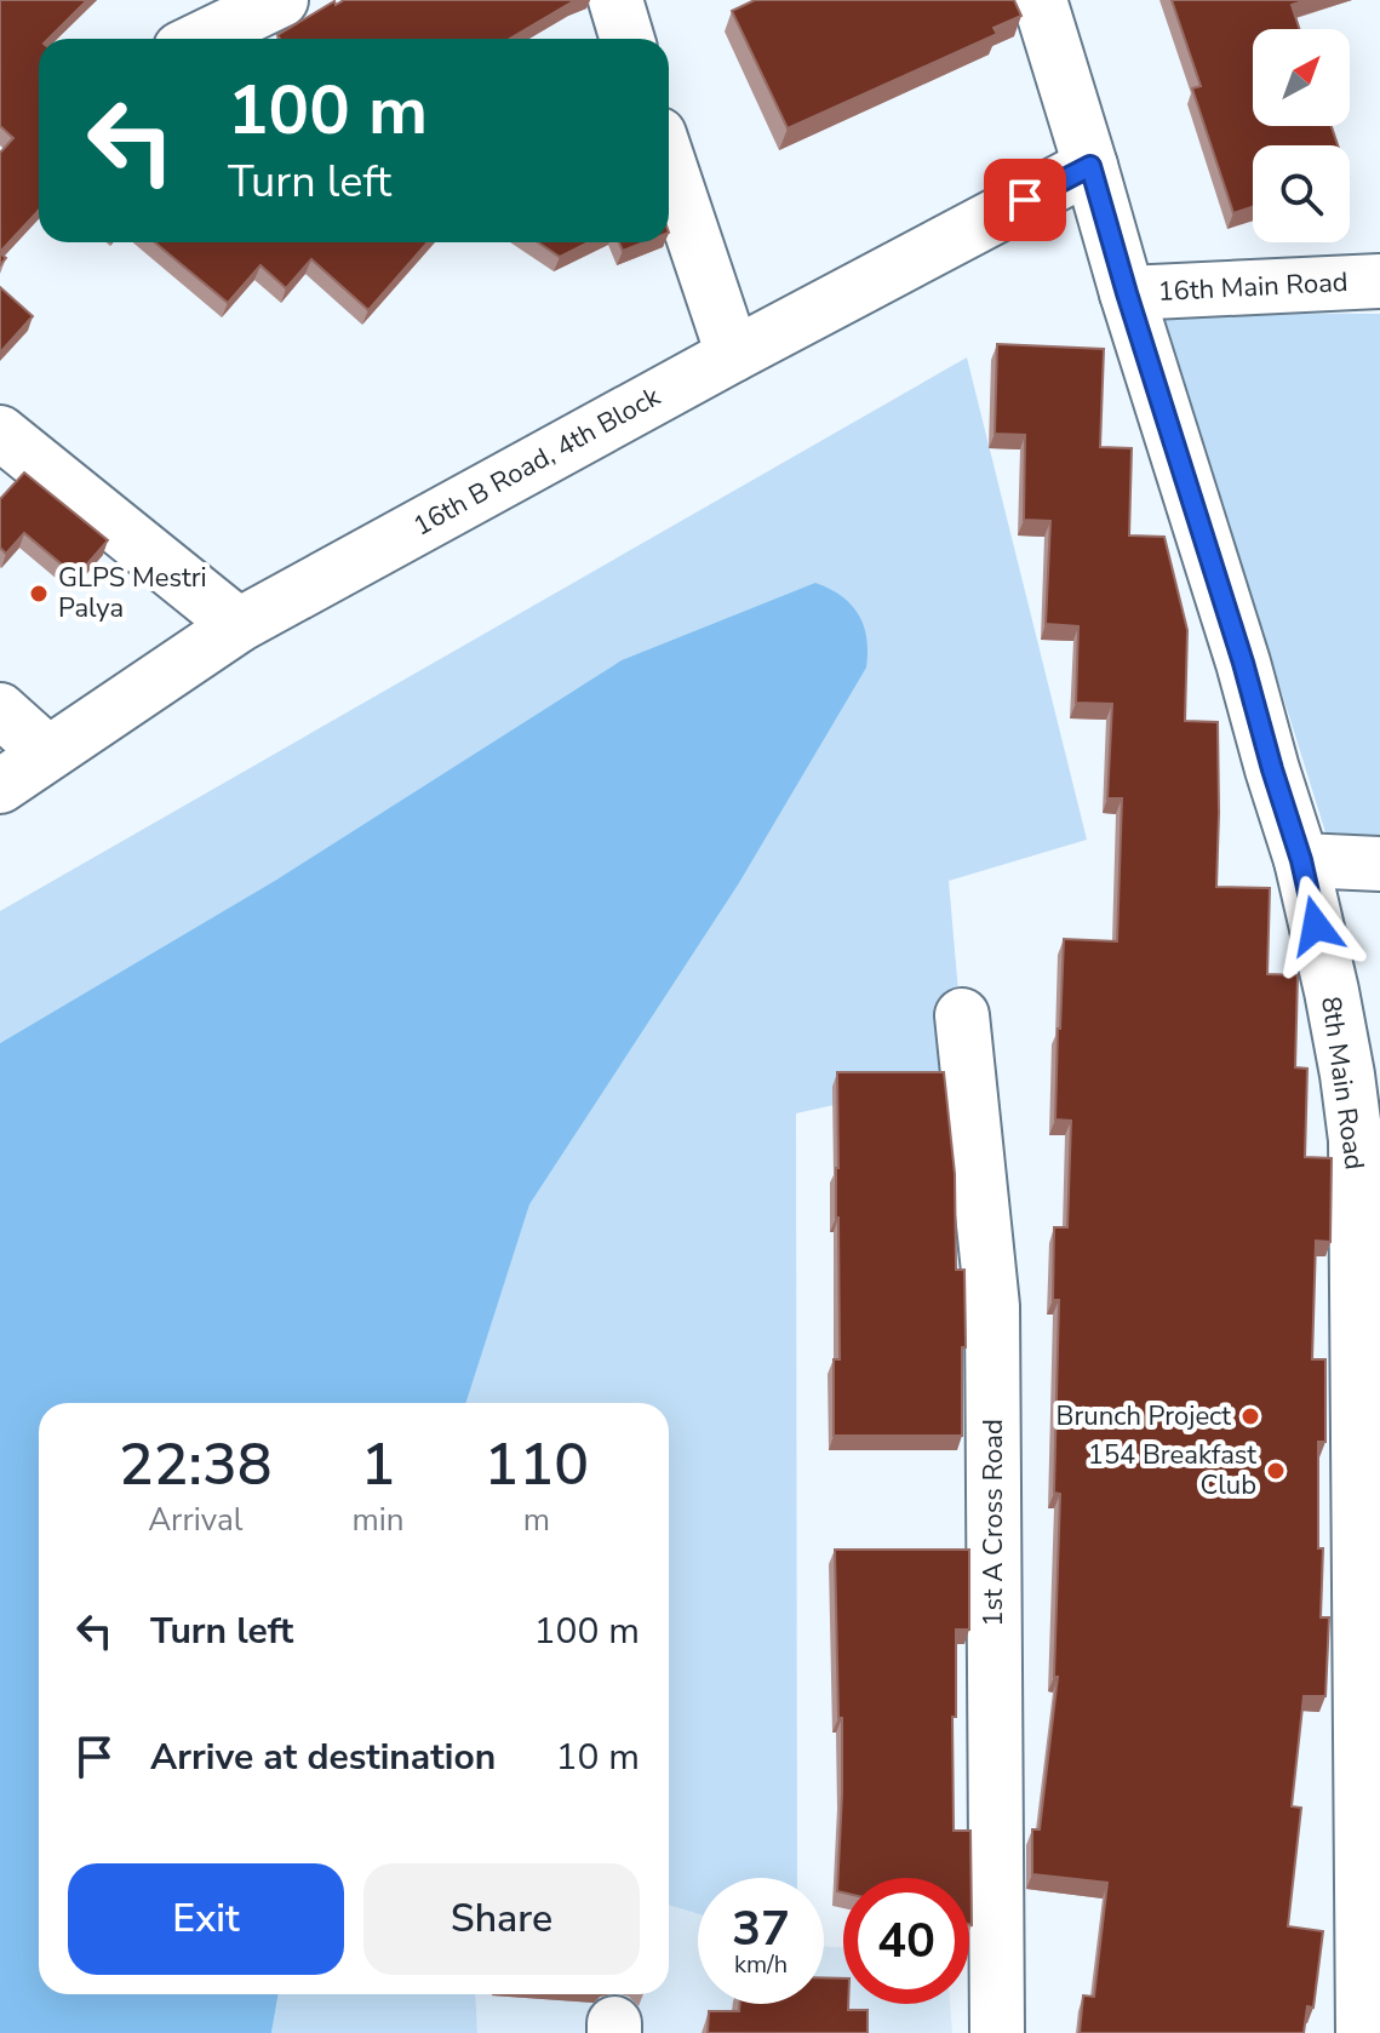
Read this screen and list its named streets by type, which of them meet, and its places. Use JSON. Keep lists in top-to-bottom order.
{
  "streets": {
    "street": [
      "16th Main Road",
      "16th B Road, 4th Block",
      "8th Main Road",
      "1st A Cross Road"
    ]
  },
  "crossings": [
    ["16th Main Road", "8th Main Road"],
    ["16th B Road, 4th Block", "8th Main Road"]
  ],
  "places": ["GLPS Mestri Palya", "Brunch Project", "154 Breakfast Club"],
  "north": "top right",
  "page": {
    "turn": ["100 m", "Turn left"],
    "eta": [
      "22:38",
      "Arrival",
      "1",
      "min",
      "110",
      "m"
    ],
    "list": [
      {
        "name": "Turn left",
        "value": "100 m"
      },
      {
        "name": "Arrive at destination",
        "value": "10 m"
      }
    ],
    "buttons": ["Exit", "Share"],
    "speed": "37 km/h",
    "limit": "40"
  }
}
